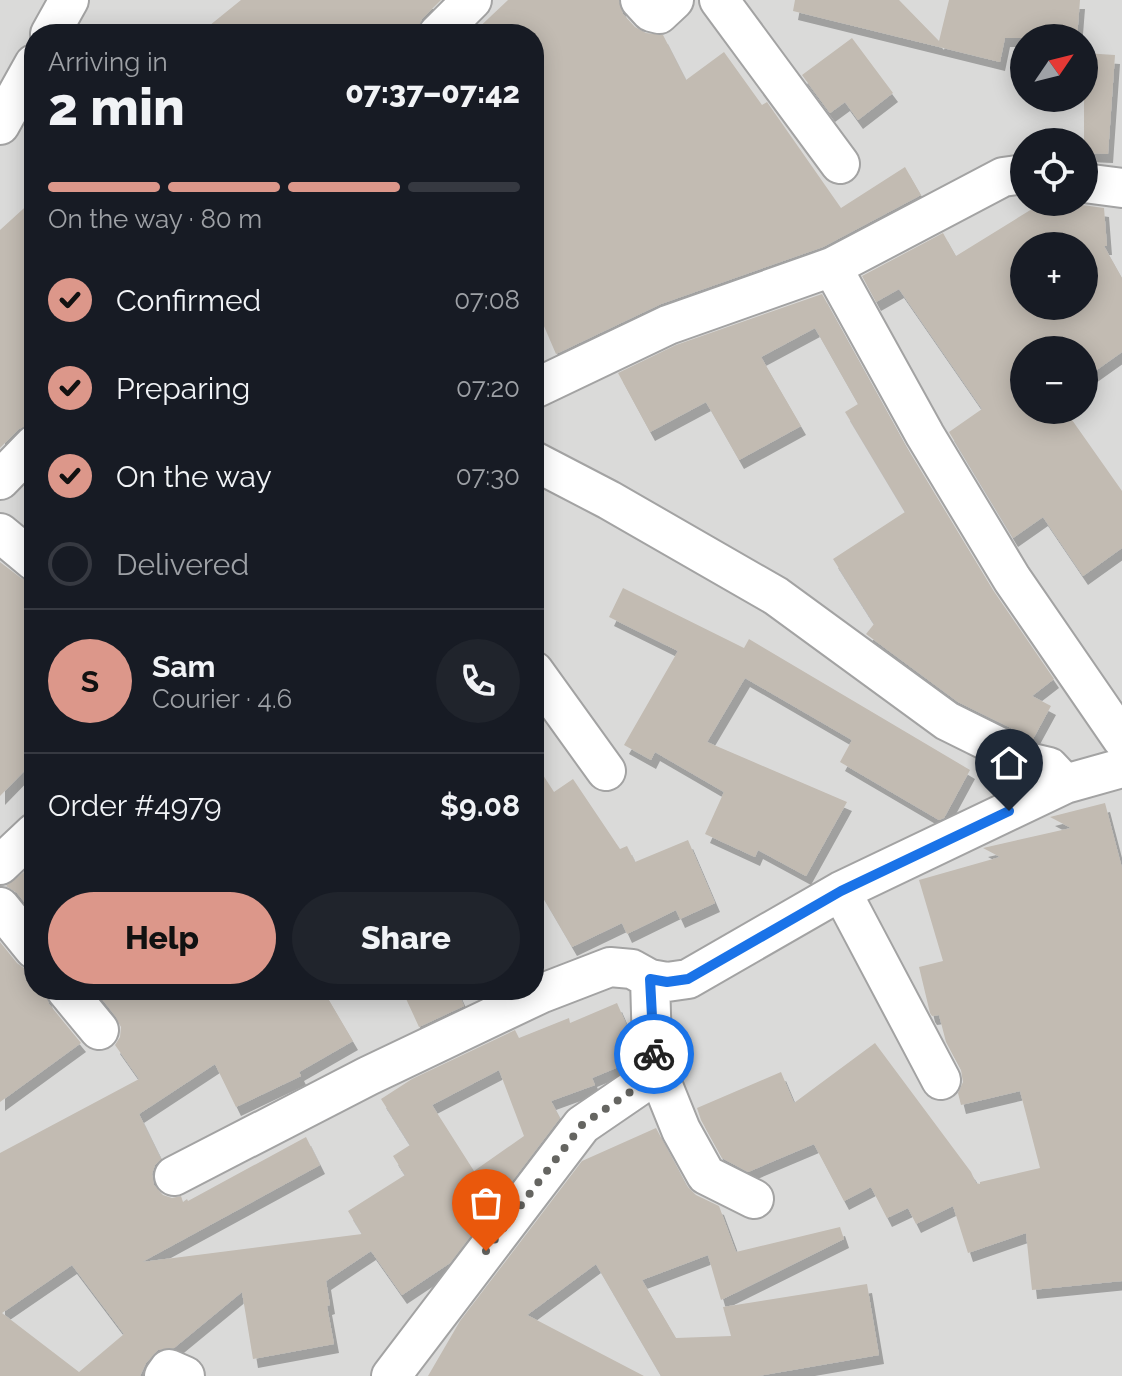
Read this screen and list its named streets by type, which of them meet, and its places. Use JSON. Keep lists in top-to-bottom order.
{
  "north": "top right",
  "page": {
    "map_buttons": ["+", "−"],
    "heading": ["2 min", "Arriving in", "07:37–07:42"],
    "panel": [
      "Sam",
      "Courier · 4.6",
      "Order #4979",
      "$9.08"
    ],
    "bar": "On the way · 80 m",
    "list": [
      ["Confirmed", "07:08"],
      ["Preparing", "07:20"],
      ["On the way", "07:30"],
      "Delivered"
    ],
    "round": "S",
    "buttons": ["Help", "Share"]
  }
}
